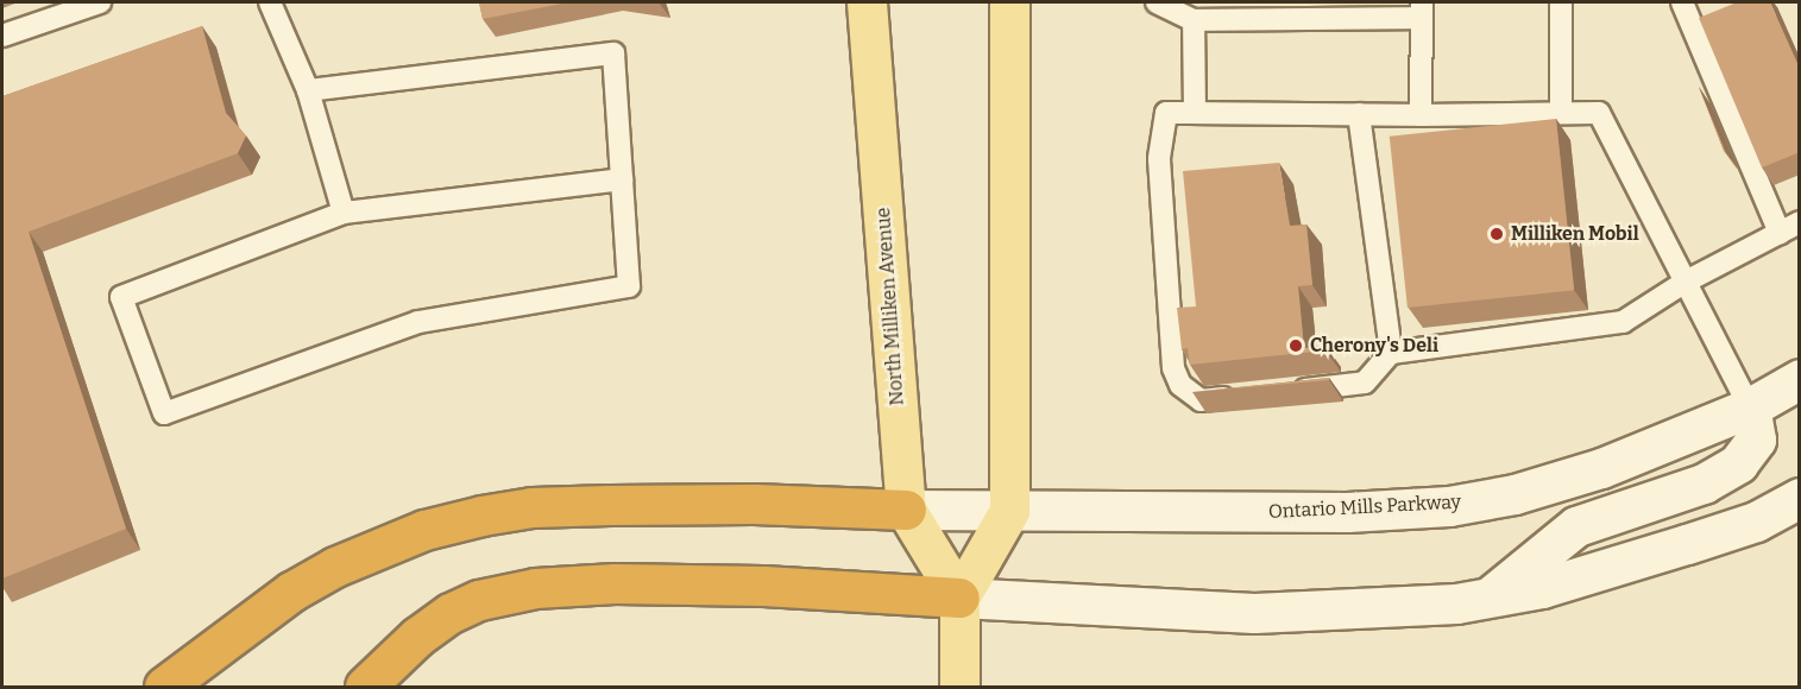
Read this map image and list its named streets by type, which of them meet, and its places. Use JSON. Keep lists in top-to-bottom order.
{
  "streets": {
    "main road": ["North Milliken Avenue", "Ontario Mills Parkway"]
  },
  "crossings": [
    ["North Milliken Avenue", "Ontario Mills Parkway"]
  ],
  "places": ["Milliken Mobil", "Cherony's Deli"]
}
